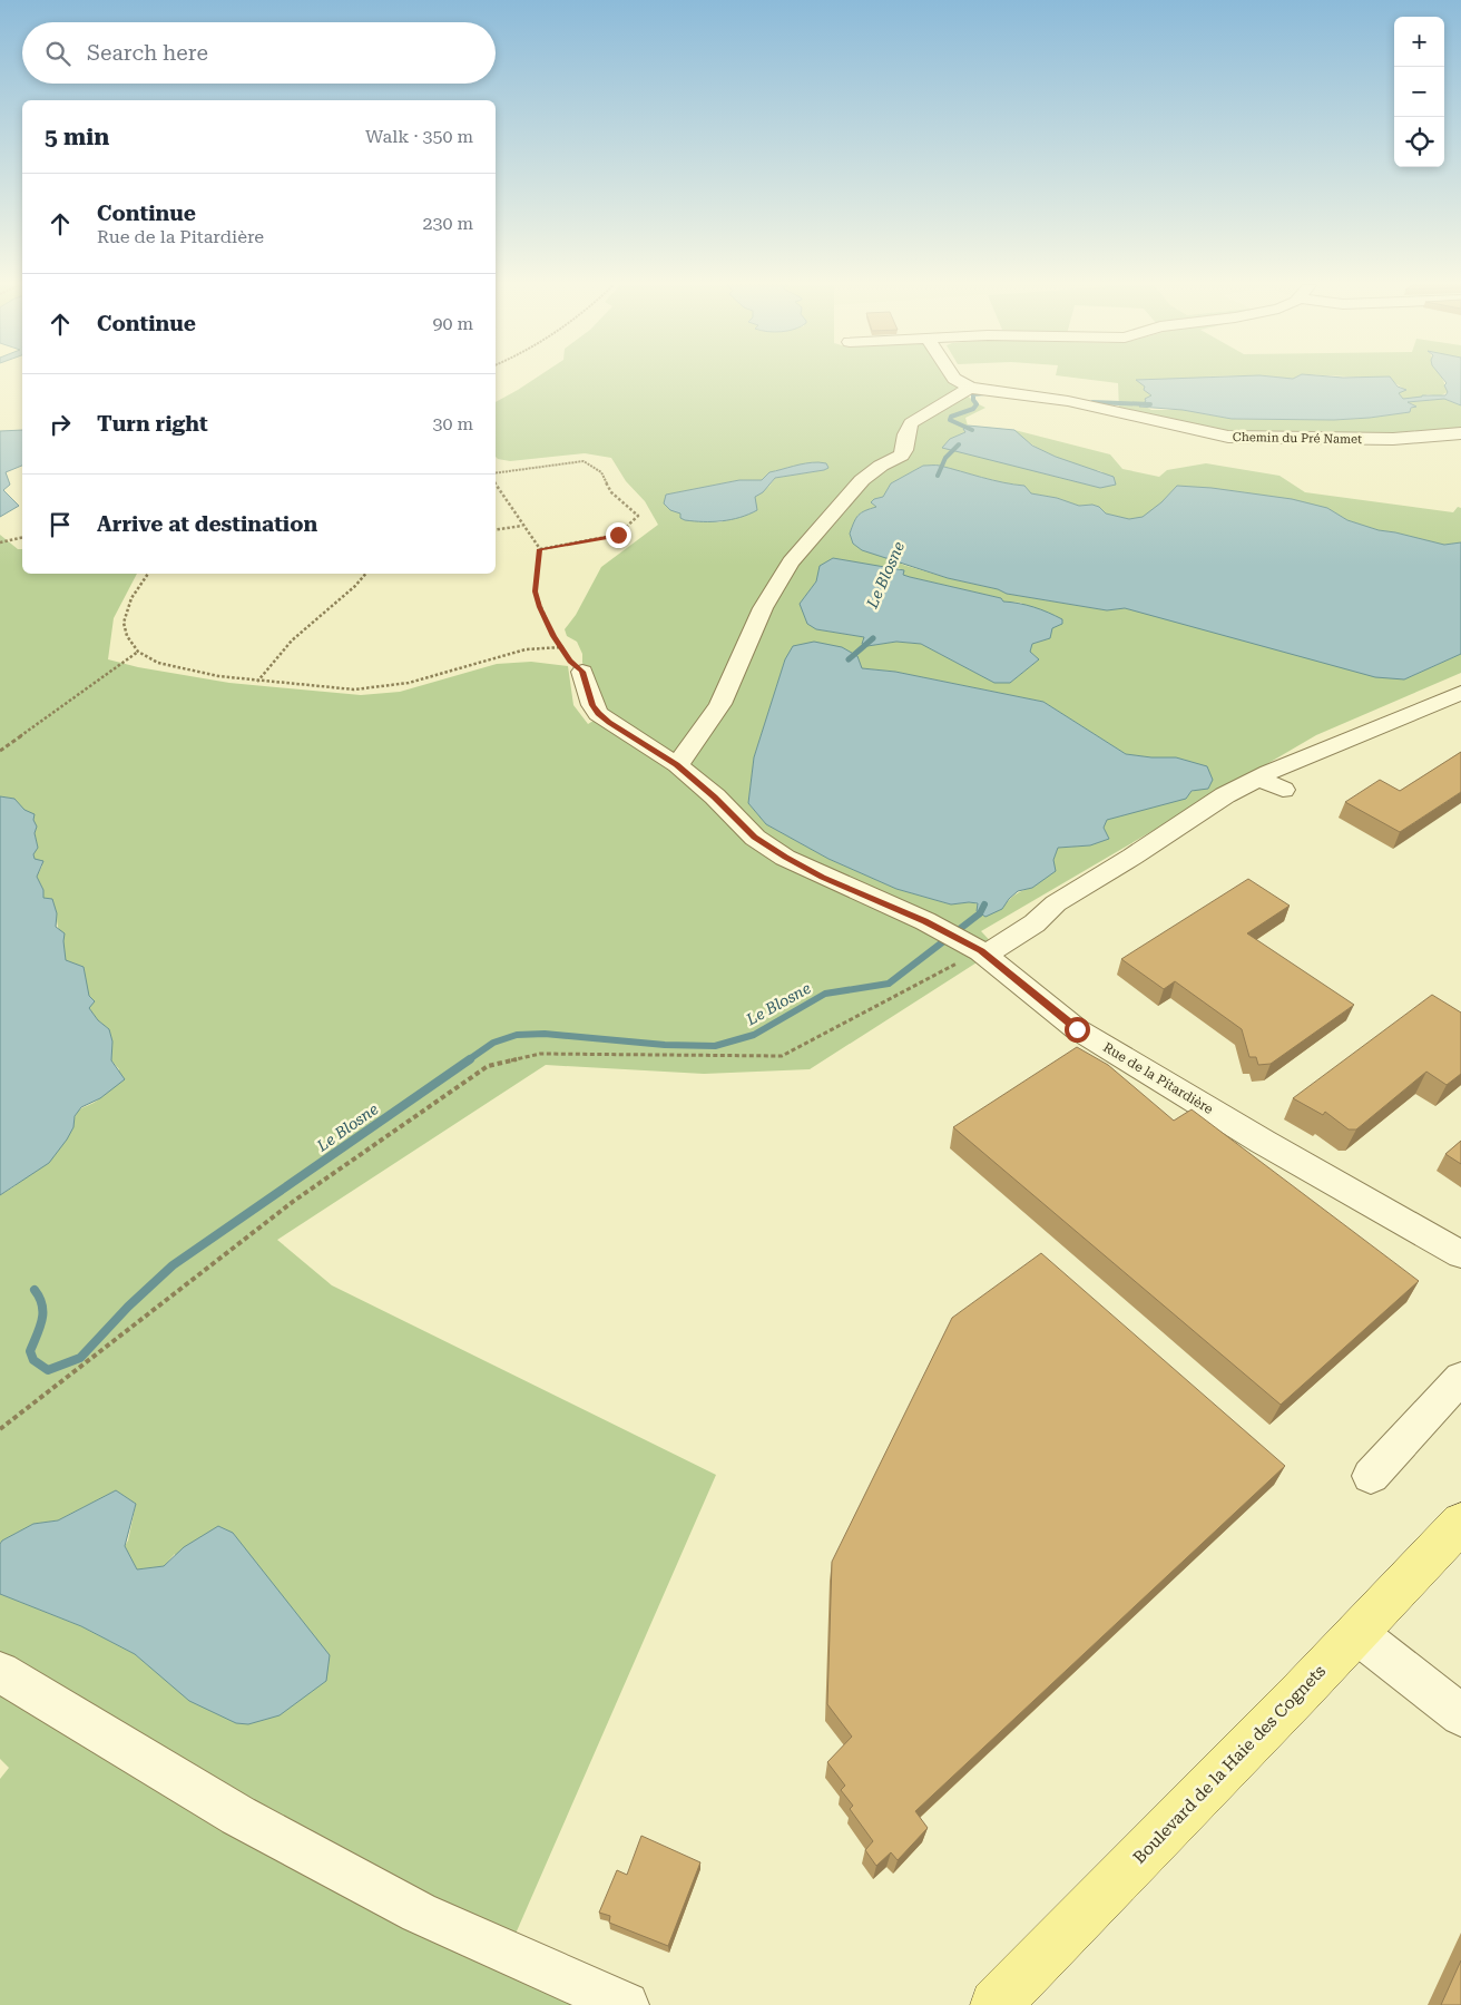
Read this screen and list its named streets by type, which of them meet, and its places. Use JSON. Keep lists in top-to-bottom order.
{
  "streets": {
    "main road": ["Boulevard de la Haie des Cognets"],
    "street": ["Chemin du Pré Namet", "Rue de la Pitardière"]
  },
  "water": ["Le Blosne"],
  "page": {
    "map_buttons": ["+", "−"],
    "search": "Search here",
    "heading": ["5 min", "Walk · 350 m"],
    "list": [
      ["Continue", "Rue de la Pitardière", "230 m"],
      ["Continue", "90 m"],
      ["Turn right", "30 m"],
      "Arrive at destination"
    ]
  }
}
